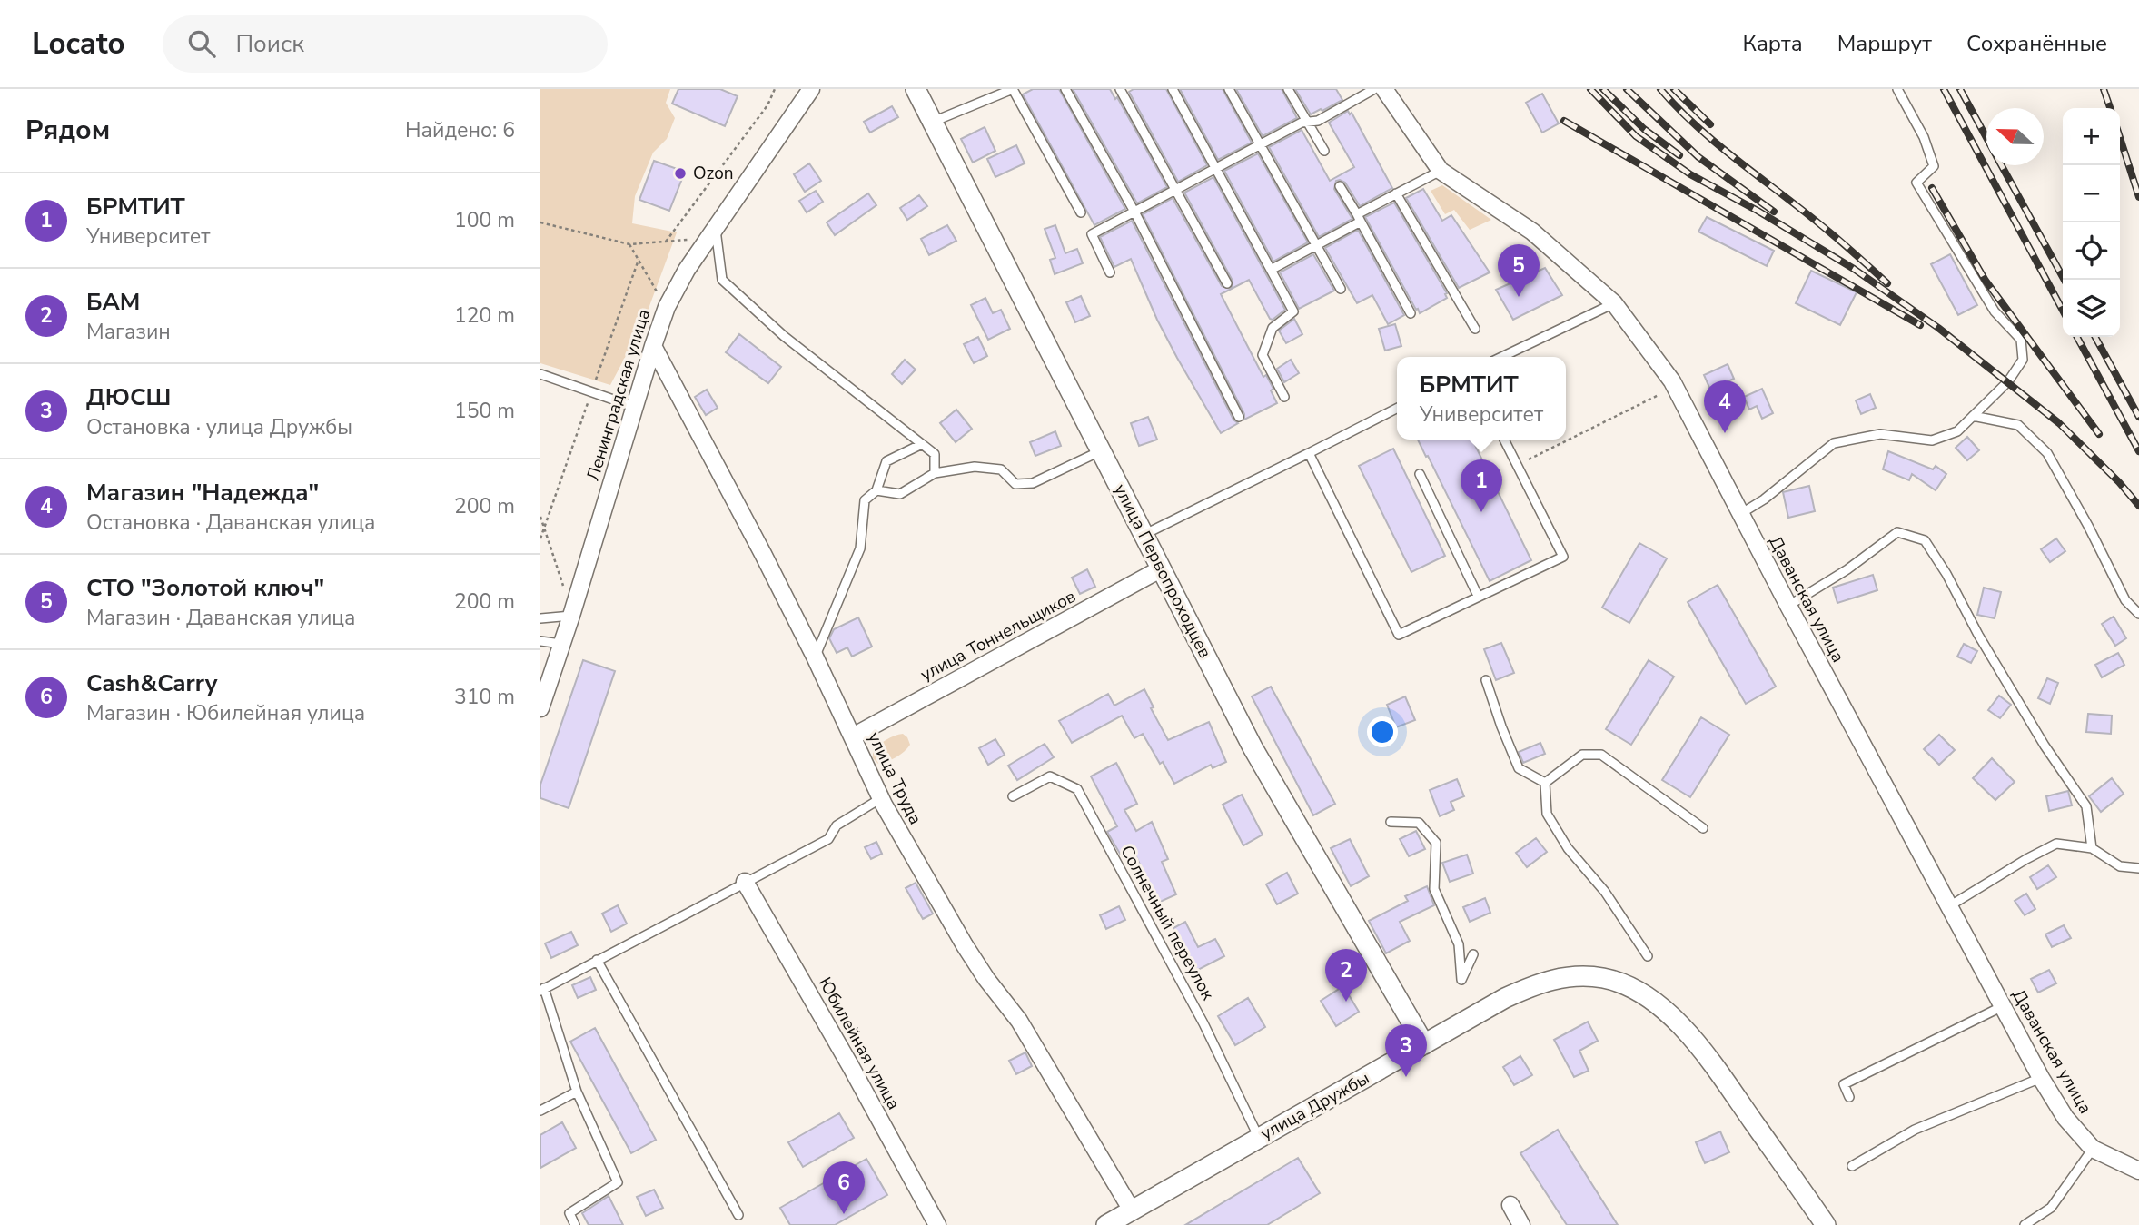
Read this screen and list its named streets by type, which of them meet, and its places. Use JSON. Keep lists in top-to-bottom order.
{
  "streets": {
    "street": [
      "Ленинградская улица",
      "улица Первопроходцев",
      "Даванская улица",
      "улица Тоннельщиков",
      "улица Труда",
      "Юбилейная улица",
      "улица Дружбы"
    ],
    "lane": ["Солнечный переулок"]
  },
  "crossings": [
    ["Ленинградская улица", "улица Труда"],
    ["улица Первопроходцев", "улица Тоннельщиков"],
    ["улица Первопроходцев", "улица Дружбы"],
    ["улица Тоннельщиков", "улица Труда"],
    ["улица Труда", "улица Дружбы"],
    ["Солнечный переулок", "улица Дружбы"]
  ],
  "places": ["Ozon"],
  "north": "left",
  "page": {
    "header": "Locato",
    "search": "Поиск",
    "nav": ["Карта", "Маршрут", "Сохранённые"],
    "heading": ["Рядом", "Найдено: 6"],
    "map_buttons": ["+", "−"],
    "list": [
      {
        "mark": "1",
        "name": "БРМТИТ",
        "note": "Университет",
        "value": "100 m"
      },
      {
        "mark": "2",
        "name": "БАМ",
        "note": "Магазин",
        "value": "120 m"
      },
      {
        "mark": "3",
        "name": "ДЮСШ",
        "note": "Остановка · улица Дружбы",
        "value": "150 m"
      },
      {
        "mark": "4",
        "name": "Магазин \"Надежда\"",
        "note": "Остановка · Даванская улица",
        "value": "200 m"
      },
      {
        "mark": "5",
        "name": "СТО \"Золотой ключ\"",
        "note": "Магазин · Даванская улица",
        "value": "200 m"
      },
      {
        "mark": "6",
        "name": "Cash&Carry",
        "note": "Магазин · Юбилейная улица",
        "value": "310 m"
      }
    ],
    "pins": [
      "5",
      "4",
      "1",
      "2",
      "3",
      "6"
    ],
    "popup": ["БРМТИТ", "Университет"]
  }
}
